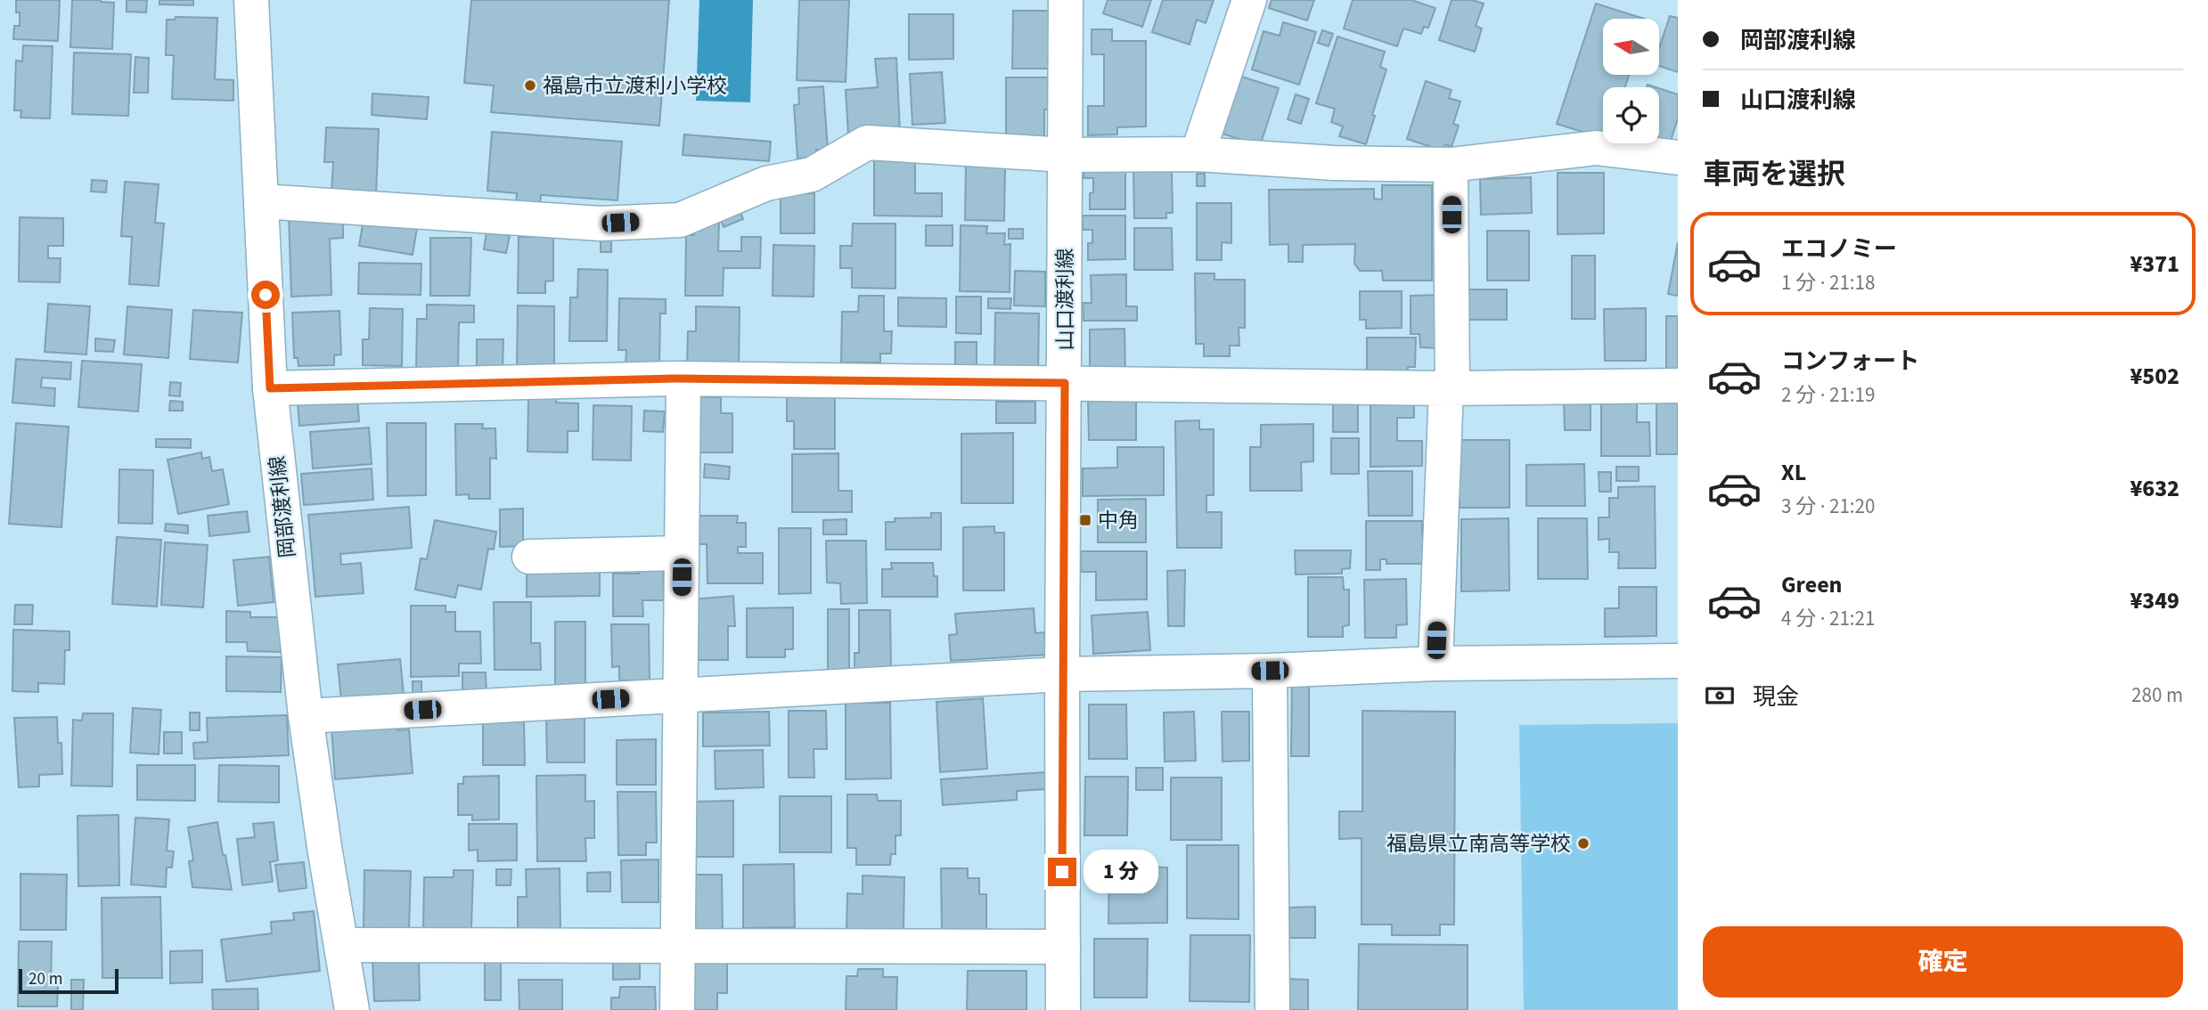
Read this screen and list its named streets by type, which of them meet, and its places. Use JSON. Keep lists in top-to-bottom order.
{
  "streets": {
    "street": ["山口渡利線", "岡部渡利線"]
  },
  "places": {
    "other": ["福島市立渡利小学校", "福島県立南高等学校"],
    "transit": ["中角"]
  },
  "scale_bar": "20 m",
  "north": "left",
  "page": {
    "banner": ["岡部渡利線", "山口渡利線"],
    "heading": "車両を選択",
    "list": [
      {
        "name": "エコノミー",
        "note": "1 分 · 21:18",
        "value": "¥371"
      },
      {
        "name": "コンフォート",
        "note": "2 分 · 21:19",
        "value": "¥502"
      },
      {
        "name": "XL",
        "note": "3 分 · 21:20",
        "value": "¥632"
      },
      {
        "name": "Green",
        "note": "4 分 · 21:21",
        "value": "¥349"
      }
    ],
    "pay": ["現金", "280 m"],
    "bubble": "1 分",
    "buttons": "確定",
    "scale": "20 m"
  }
}
